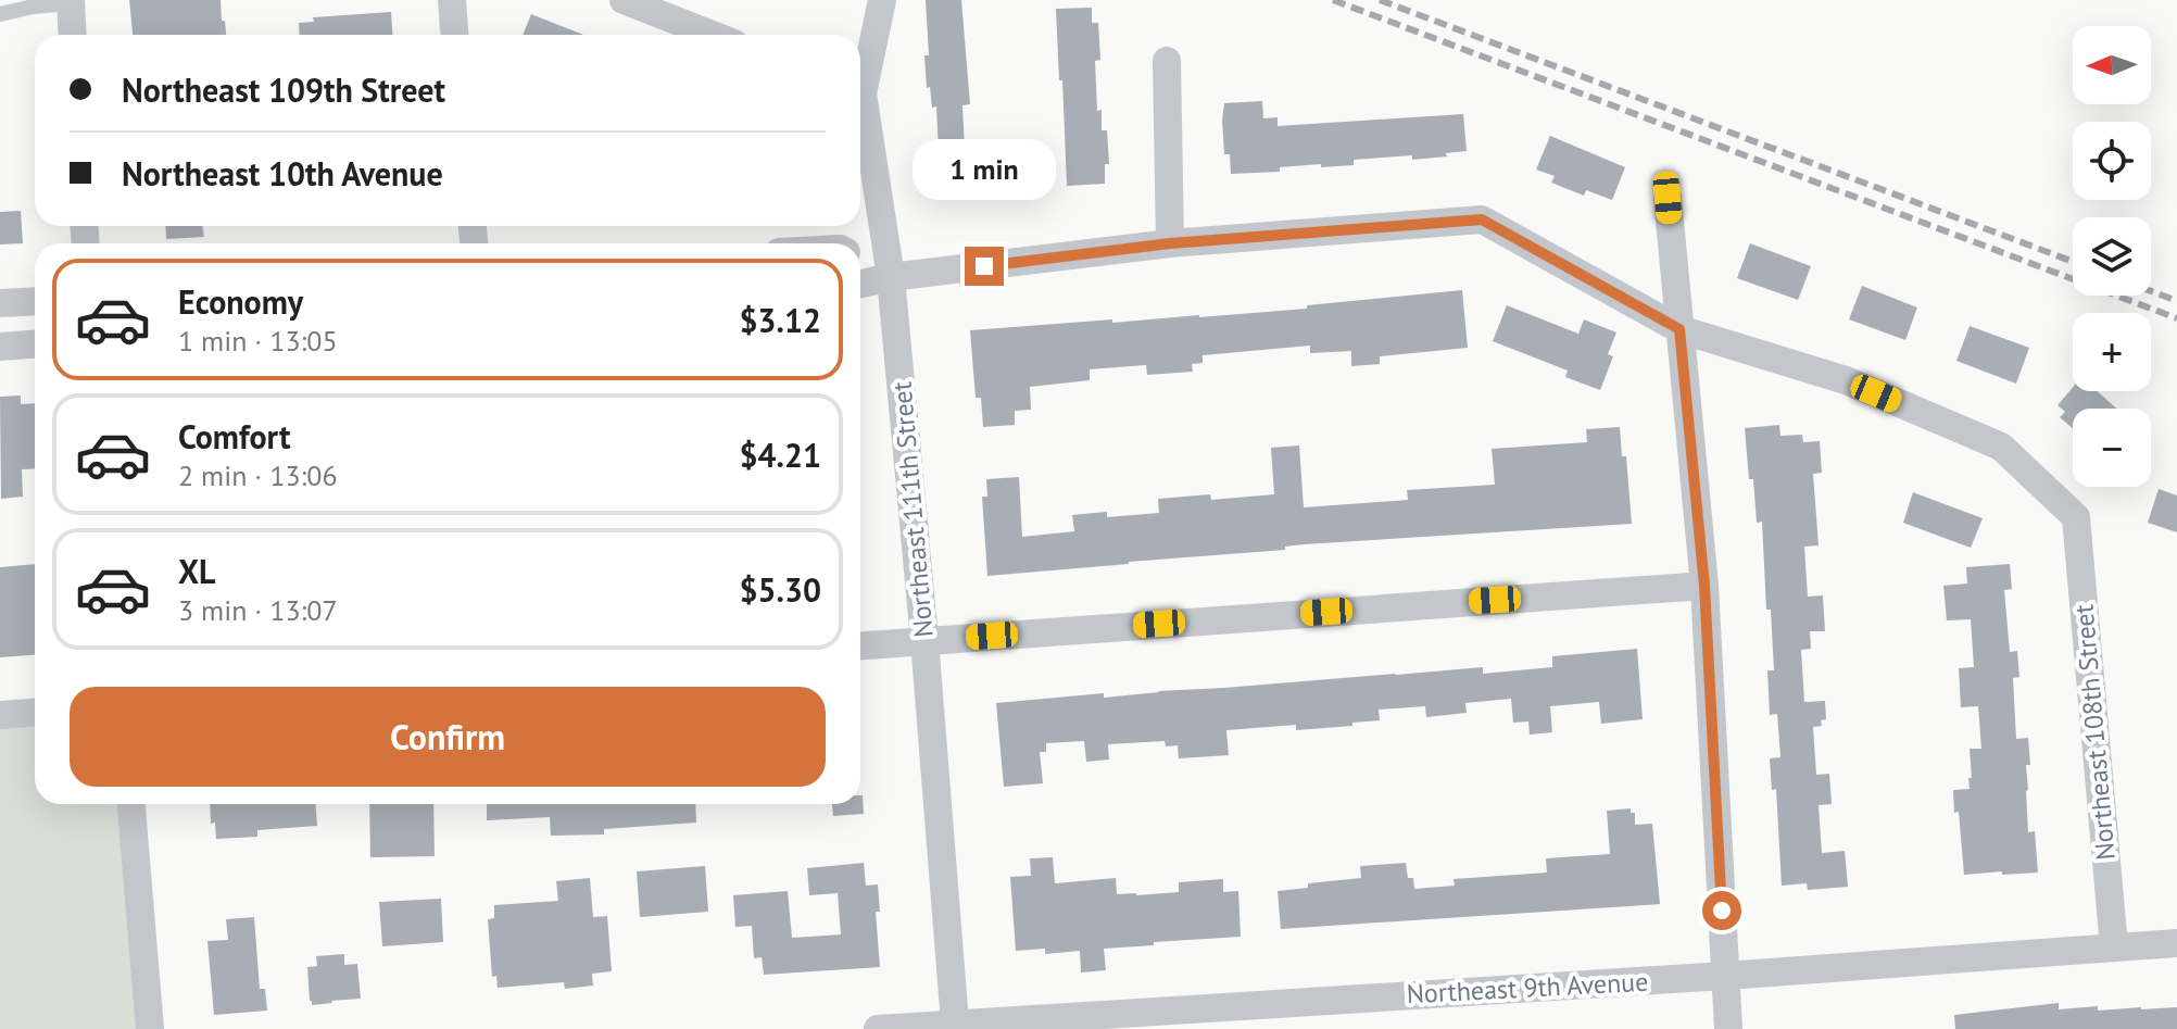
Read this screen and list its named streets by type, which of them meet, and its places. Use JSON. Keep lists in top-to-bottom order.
{
  "streets": {
    "street": ["Northeast 111th Street", "Northeast 108th Street", "Northeast 9th Avenue"]
  },
  "crossings": [
    ["Northeast 111th Street", "Northeast 9th Avenue"],
    ["Northeast 108th Street", "Northeast 9th Avenue"]
  ],
  "north": "left",
  "page": {
    "map_buttons": ["+", "−"],
    "banner": ["Northeast 109th Street", "Northeast 10th Avenue"],
    "bubble": "1 min",
    "list": [
      {
        "name": "Economy",
        "note": "1 min · 13:05",
        "value": "$3.12"
      },
      {
        "name": "Comfort",
        "note": "2 min · 13:06",
        "value": "$4.21"
      },
      {
        "name": "XL",
        "note": "3 min · 13:07",
        "value": "$5.30"
      }
    ],
    "buttons": "Confirm"
  }
}
